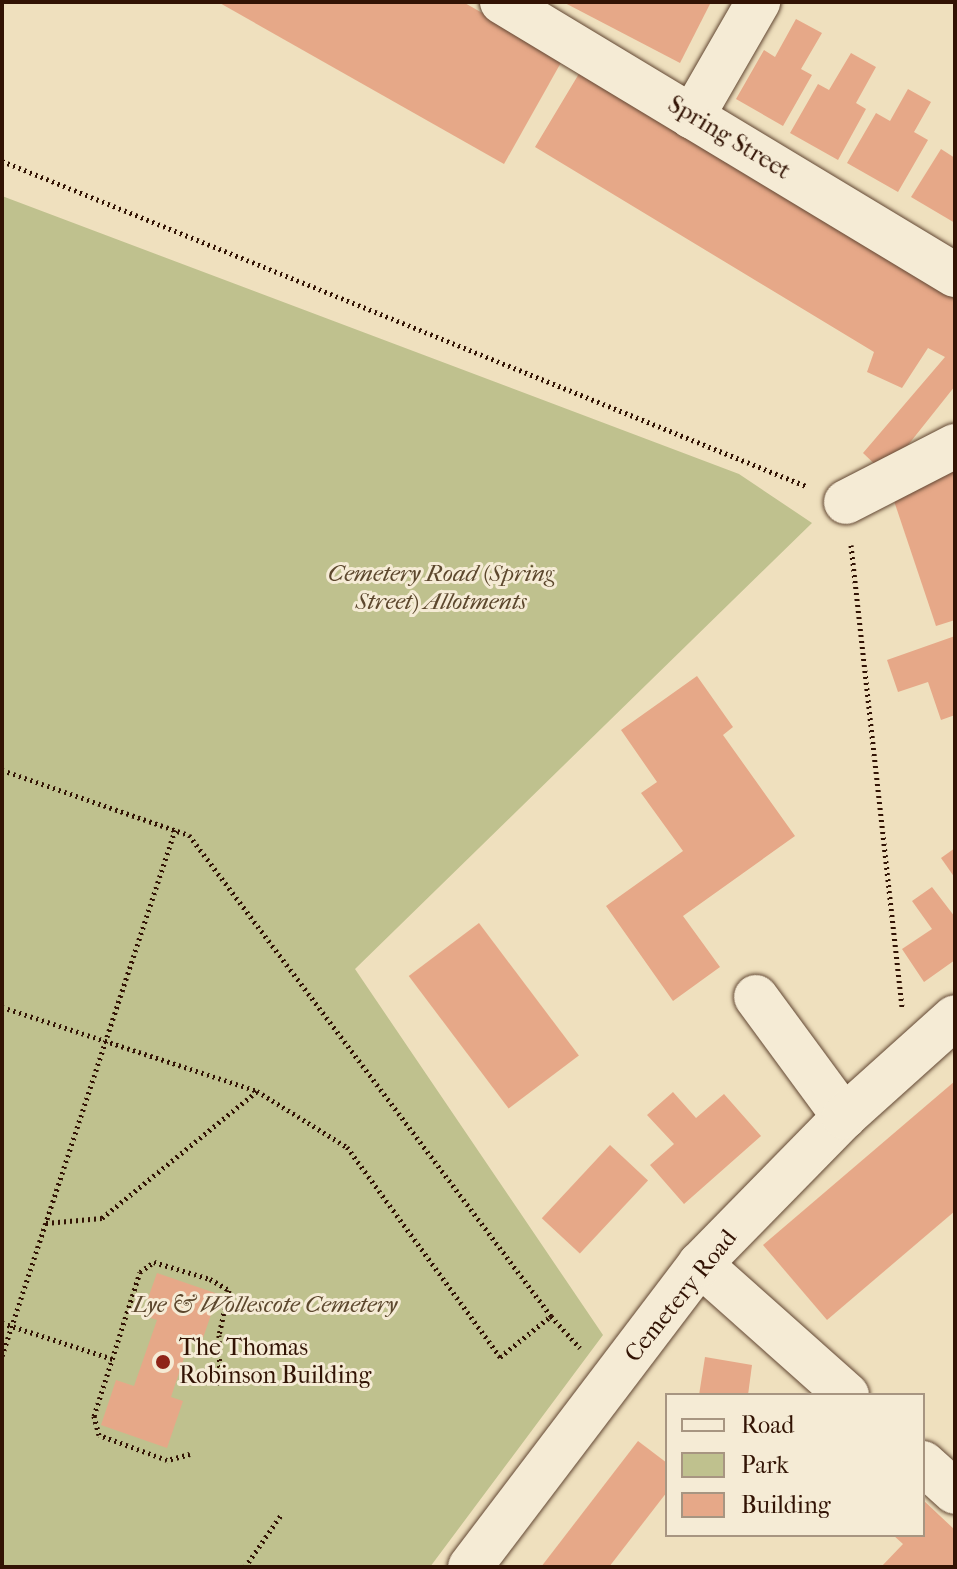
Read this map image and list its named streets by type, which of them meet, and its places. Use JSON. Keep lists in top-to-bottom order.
{
  "streets": {
    "street": ["Spring Street", "Cemetery Road"]
  },
  "parks": ["Cemetery Road (Spring Street) Allotments", "Lye & Wollescote Cemetery"],
  "places": ["The Thomas Robinson Building"],
  "legend": ["Road", "Park", "Building"]
}
